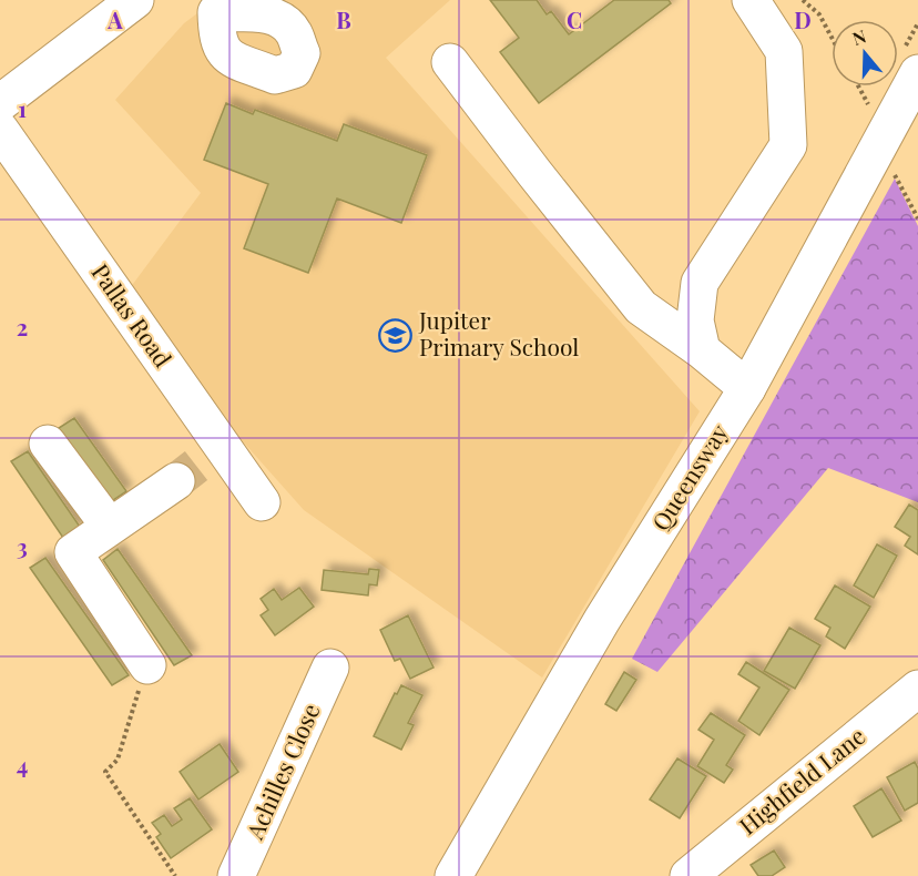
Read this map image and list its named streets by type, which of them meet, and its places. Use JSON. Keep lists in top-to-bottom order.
{
  "streets": {
    "street": [
      "Pallas Road",
      "Queensway",
      "Achilles Close",
      "Highfield Lane"
    ]
  },
  "places": {
    "school or university": ["Jupiter Primary School"]
  },
  "north": "top",
  "grid": {
    "columns": [
      "A",
      "B",
      "C",
      "D"
    ],
    "rows": [
      "1",
      "2",
      "3",
      "4"
    ]
  }
}
